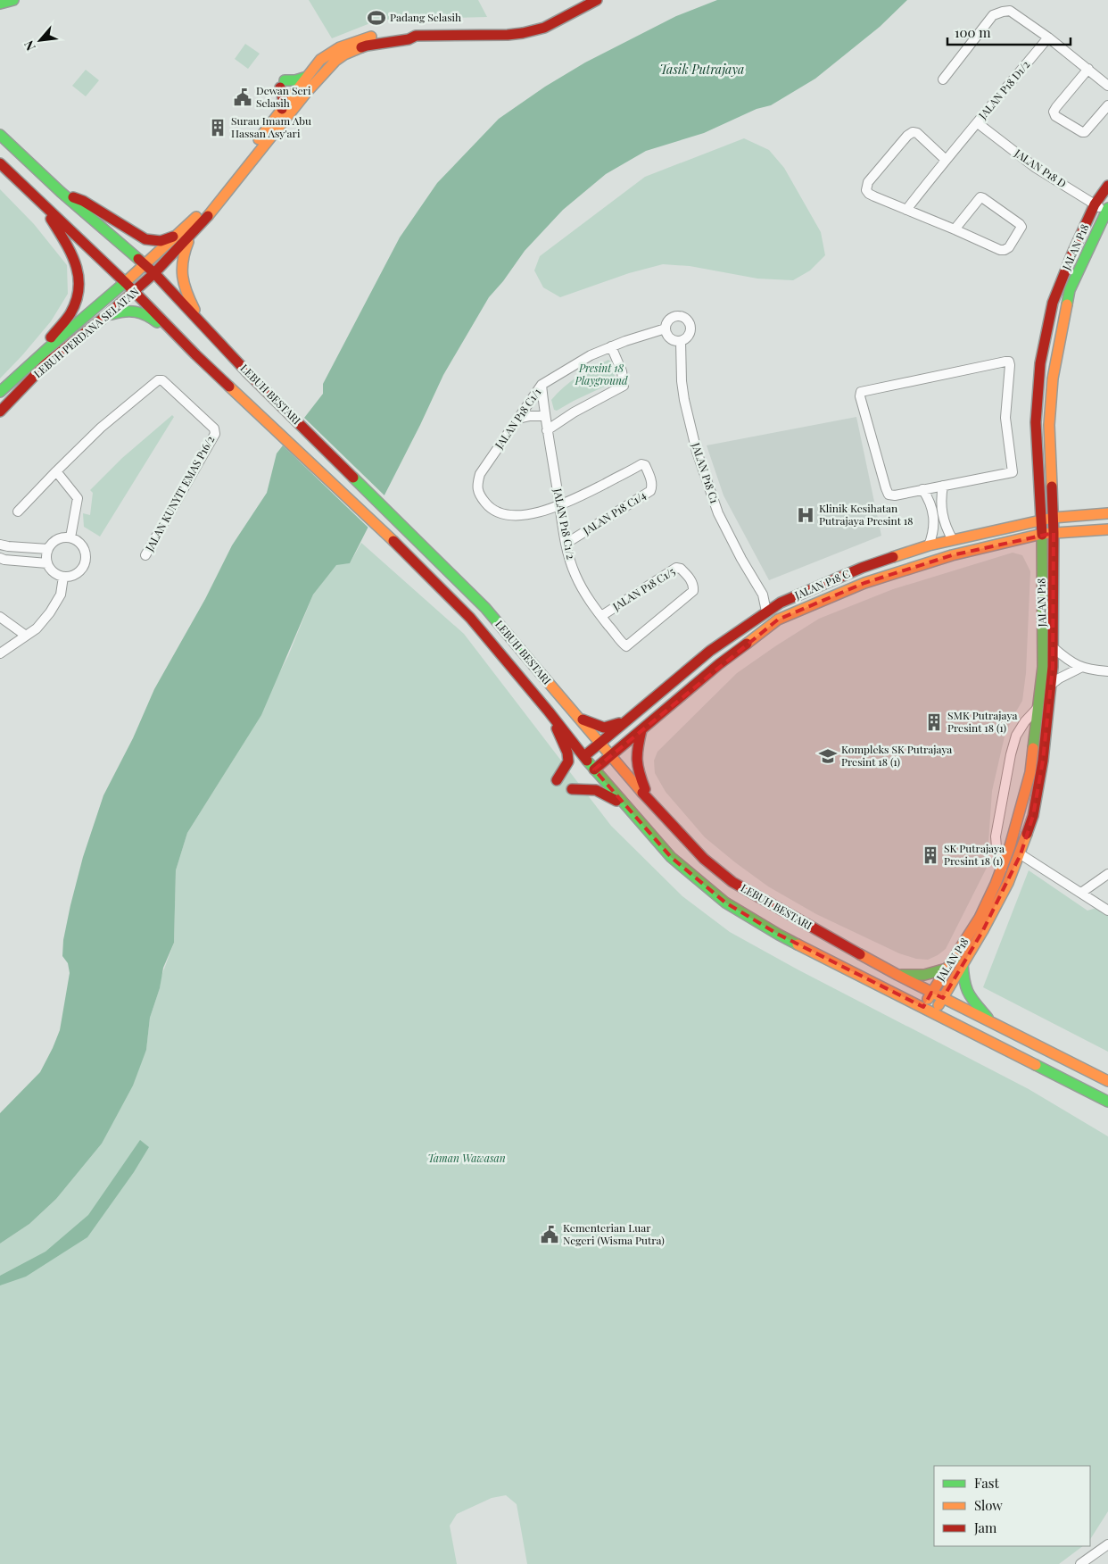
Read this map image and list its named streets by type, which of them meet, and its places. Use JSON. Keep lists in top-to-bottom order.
{
  "streets": {
    "main road": [
      "JALAN P18",
      "LEBUH PERDANA SELATAN",
      "LEBUH BESTARI",
      "JALAN P18 C"
    ],
    "street": [
      "JALAN P18 D1/2",
      "JALAN P18 D",
      "JALAN P18 C1/1",
      "JALAN P18 C1",
      "JALAN KUNYIT EMAS P16/2",
      "JALAN P18 C1/4",
      "JALAN P18 C1/2",
      "JALAN P18 C1/5"
    ]
  },
  "crossings": [
    ["JALAN P18 D1/2", "JALAN P18 D"],
    ["JALAN P18 D", "JALAN P18"],
    ["JALAN P18", "LEBUH BESTARI"],
    ["JALAN P18", "JALAN P18 C"],
    ["LEBUH PERDANA SELATAN", "LEBUH BESTARI"],
    ["LEBUH BESTARI", "JALAN P18 C"],
    ["JALAN P18 C1/1", "JALAN P18 C1"],
    ["JALAN P18 C1/1", "JALAN P18 C1/4"],
    ["JALAN P18 C1/1", "JALAN P18 C1/2"],
    ["JALAN P18 C1", "JALAN P18 C"],
    ["JALAN P18 C1/4", "JALAN P18 C1/2"],
    ["JALAN P18 C1/2", "JALAN P18 C1/5"]
  ],
  "water": ["Tasik Putrajaya"],
  "parks": ["Presint 18 Playground", "Taman Wawasan"],
  "places": {
    "sports": ["Padang Selasih"],
    "public building": ["Dewan Seri Selasih", "Kementerian Luar Negeri (Wisma Putra)"],
    "building": ["Surau Imam Abu Hassan Asy'ari", "SMK Putrajaya Presint 18 (1)", "SK Putrajaya Presint 18 (1)"],
    "hospital": ["Klinik Kesihatan Putrajaya Presint 18"],
    "school or university": ["Kompleks SK Putrajaya Presint 18 (1)"]
  },
  "legend": ["Fast", "Slow", "Jam"],
  "scale_bar": "100 m",
  "north": "bottom left"
}
